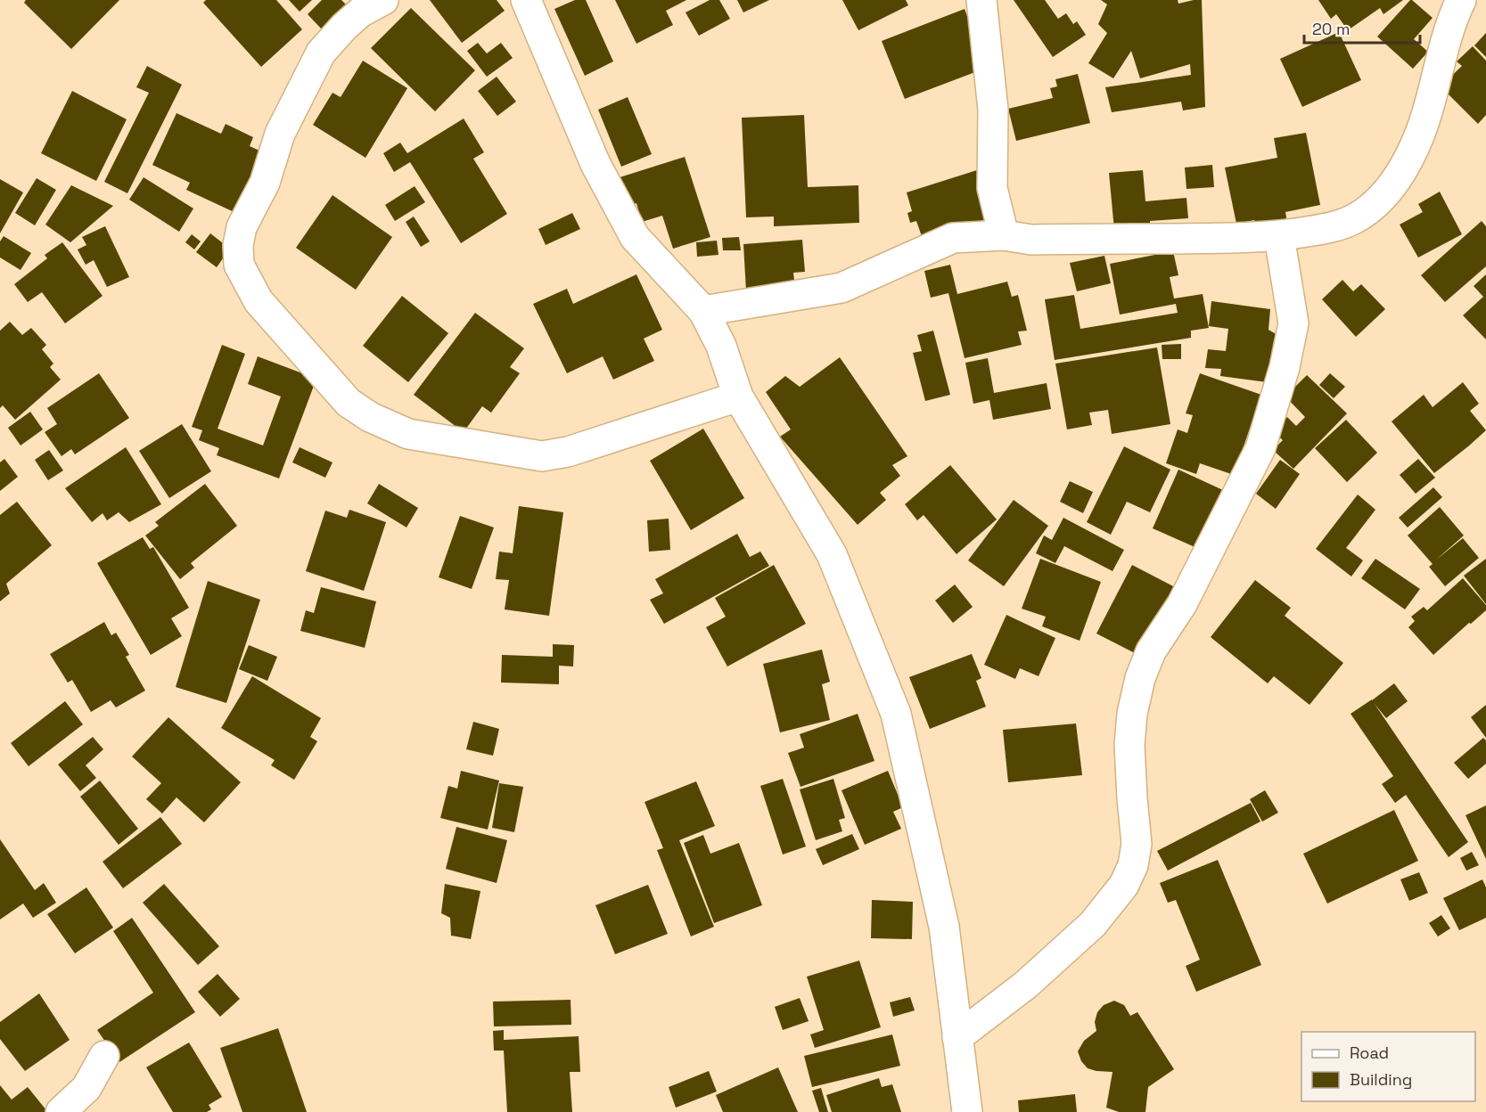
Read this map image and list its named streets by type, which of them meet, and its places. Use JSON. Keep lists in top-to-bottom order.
{
  "legend": ["Road", "Building"],
  "scale_bar": "20 m"
}
